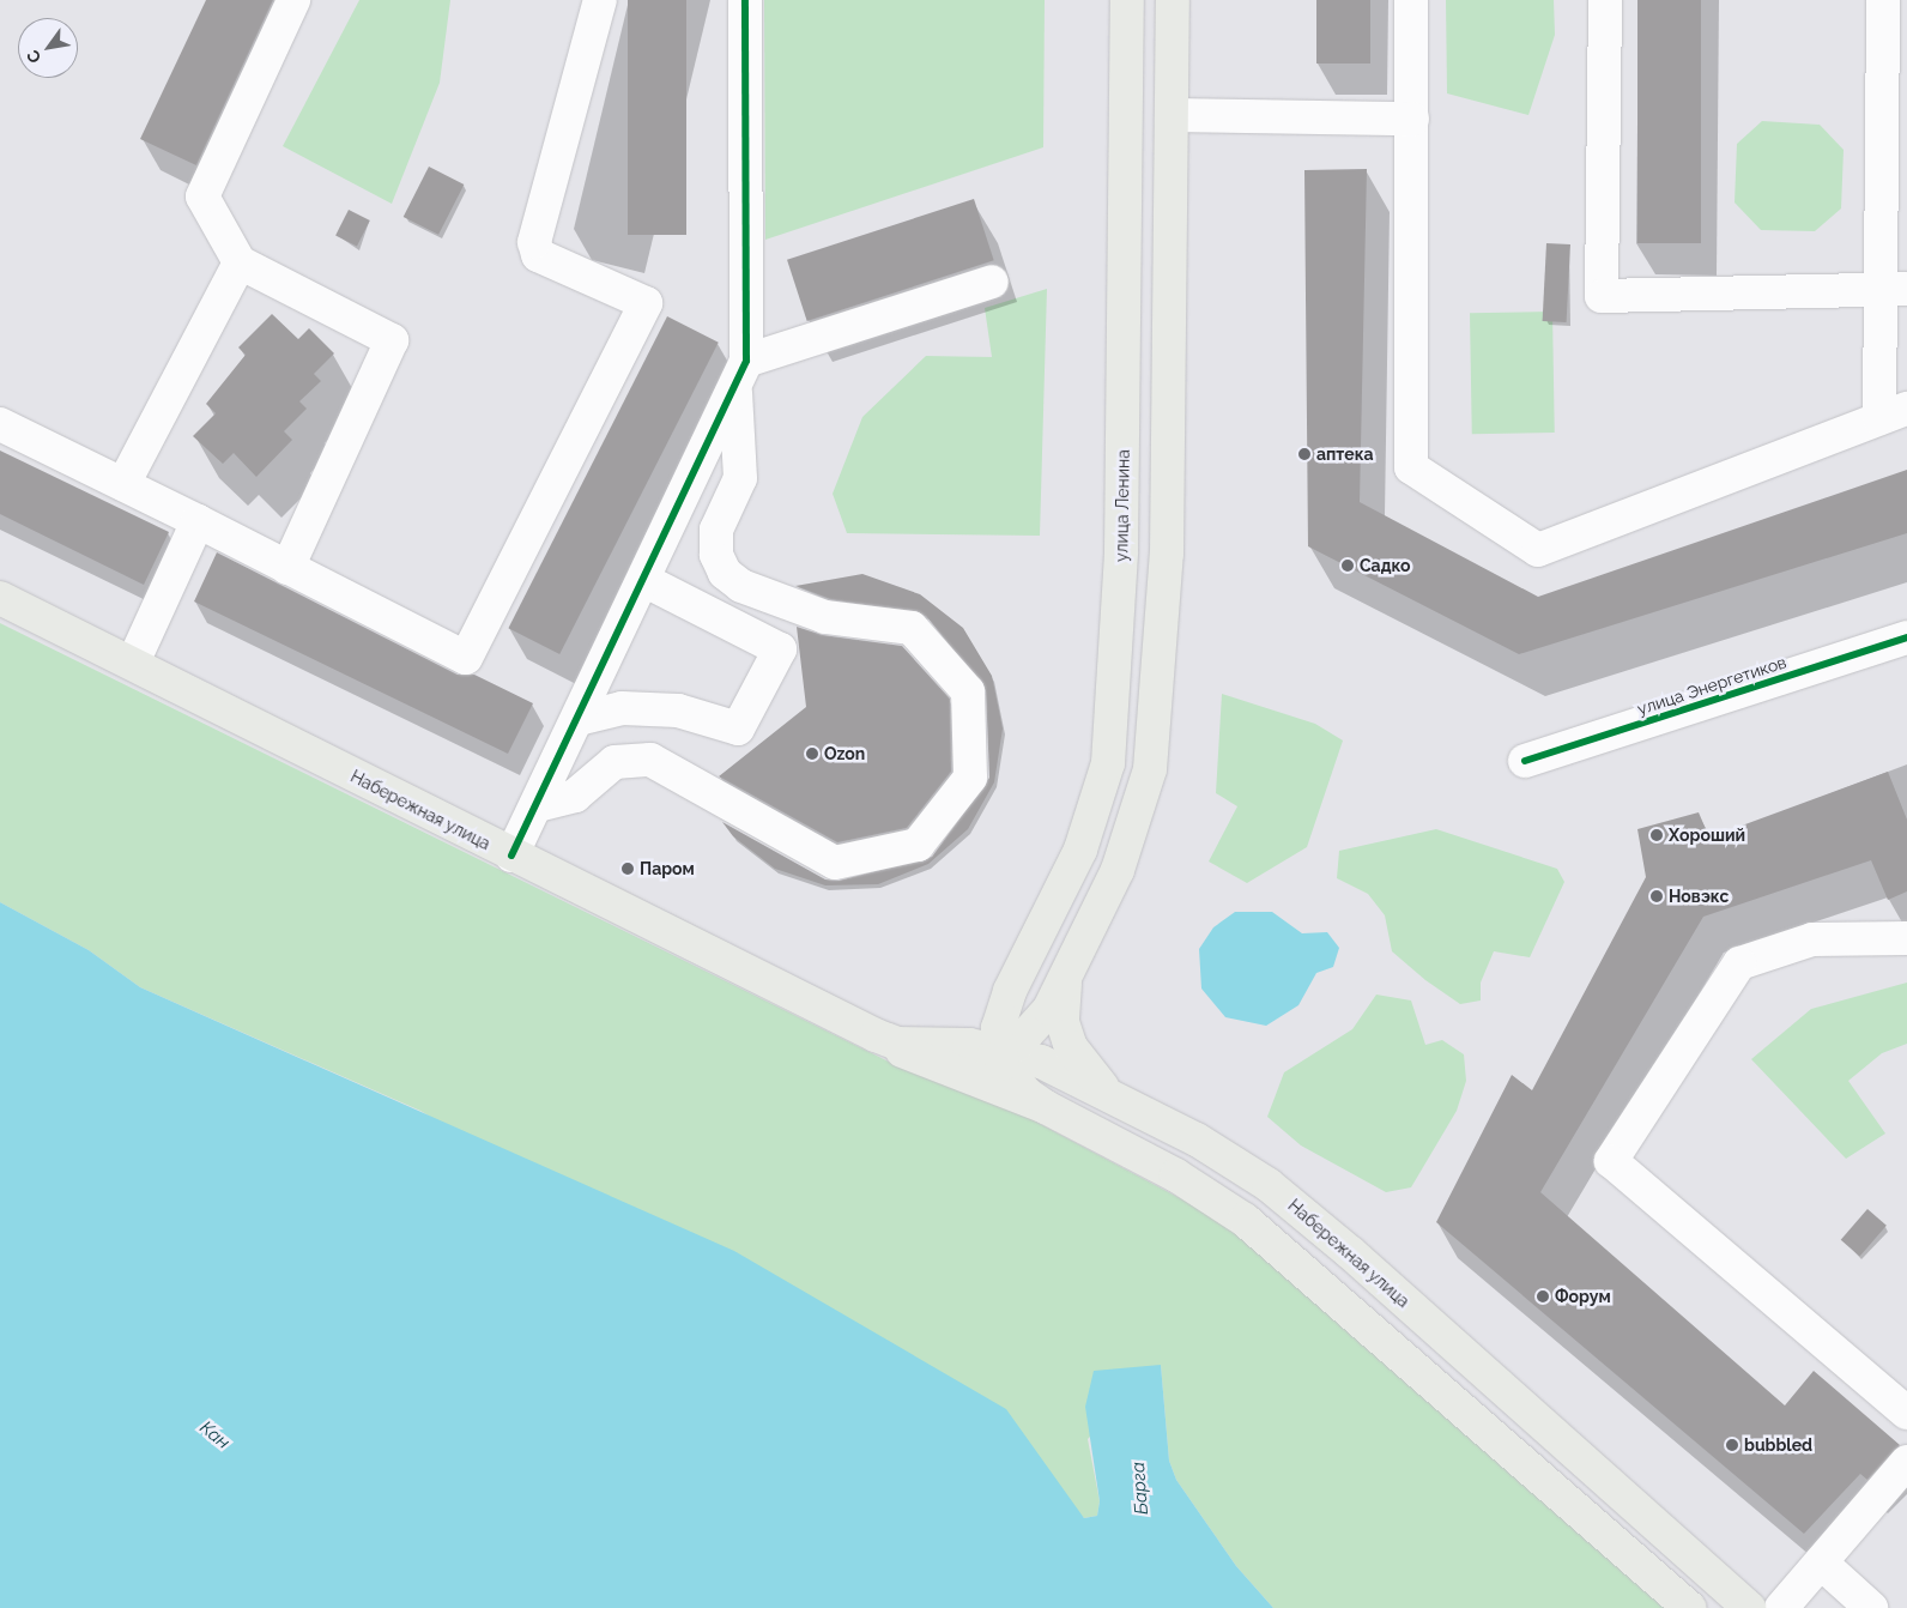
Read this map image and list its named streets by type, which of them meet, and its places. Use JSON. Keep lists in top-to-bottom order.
{
  "streets": {
    "main road": ["улица Ленина", "Набережная улица"],
    "street": ["улица Энергетиков"]
  },
  "crossings": [
    ["улица Ленина", "Набережная улица"]
  ],
  "water": ["Кан", "Барга"],
  "places": [
    "аптека",
    "Садко",
    "Ozon",
    "Хороший",
    "Паром",
    "Новэкс",
    "Форум",
    "bubbled"
  ],
  "north": "bottom left"
}
